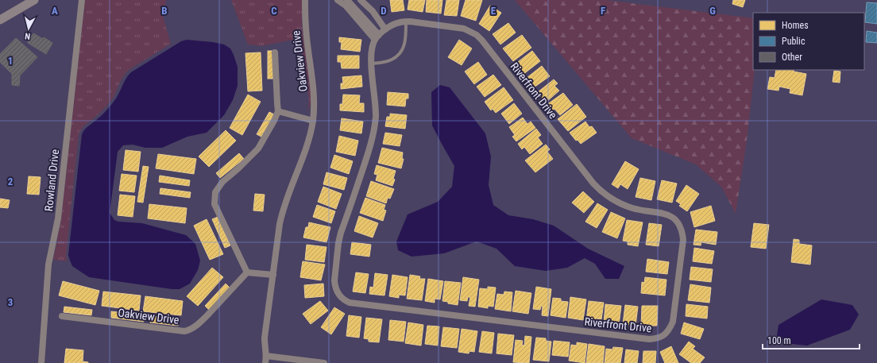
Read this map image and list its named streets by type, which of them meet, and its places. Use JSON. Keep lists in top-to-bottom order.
{
  "streets": {
    "street": ["Oakview Drive", "Riverfront Drive", "Rowland Drive"]
  },
  "legend": ["Homes", "Public", "Other"],
  "scale_bar": "100 m",
  "north": "bottom",
  "grid": {
    "columns": [
      "A",
      "B",
      "C",
      "D",
      "E",
      "F",
      "G"
    ],
    "rows": ["1", "2", "3"]
  }
}
